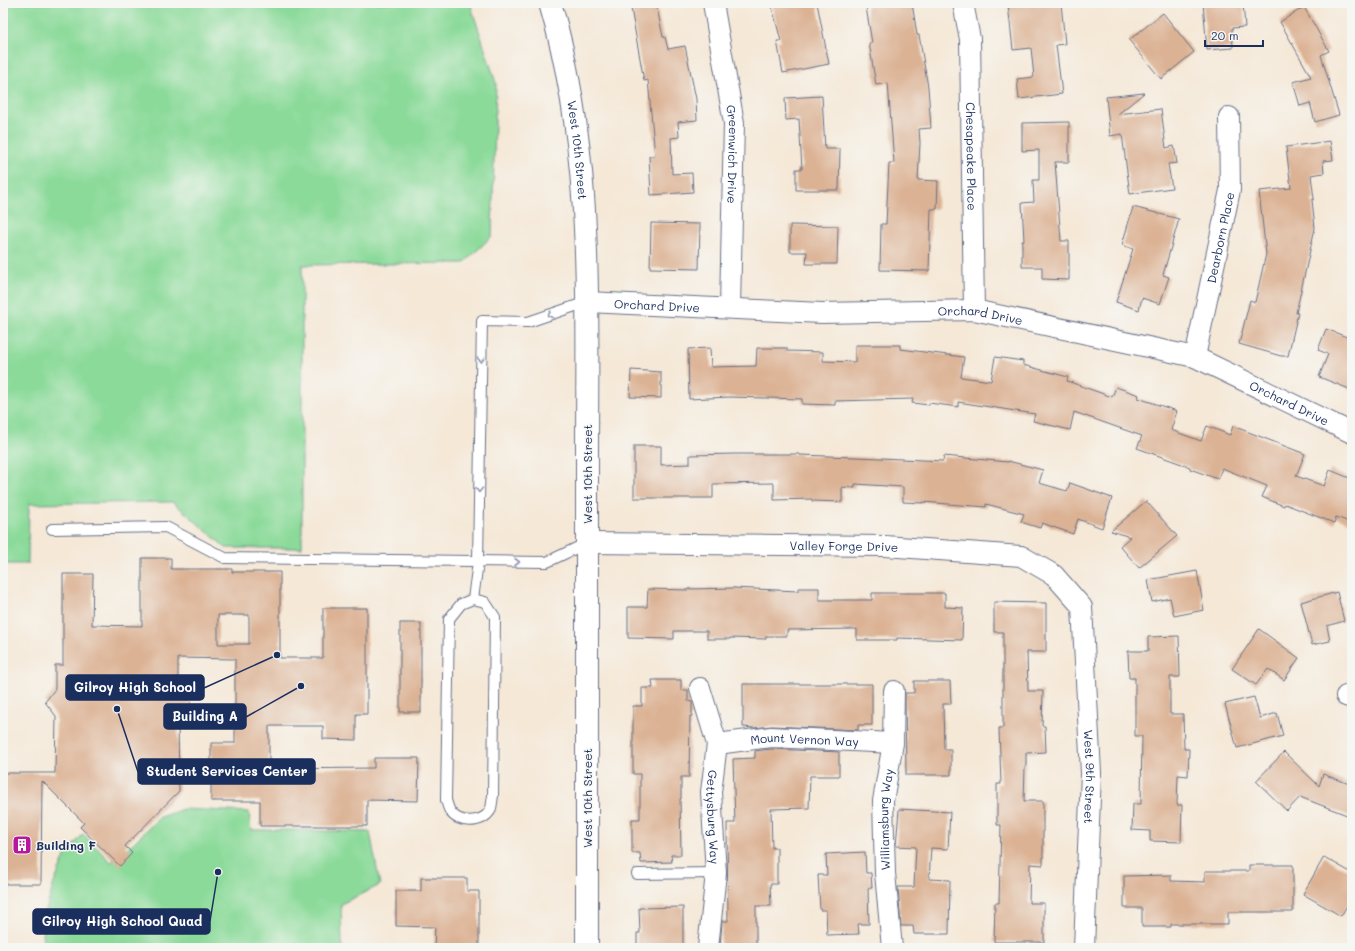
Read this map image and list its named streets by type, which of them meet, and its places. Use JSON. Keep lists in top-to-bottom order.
{
  "streets": {
    "street": [
      "West 10th Street",
      "Greenwich Drive",
      "Chesapeake Place",
      "Dearborn Place",
      "Orchard Drive",
      "Valley Forge Drive",
      "Mount Vernon Way",
      "West 9th Street",
      "Gettysburg Way",
      "Williamsburg Way"
    ]
  },
  "crossings": [
    ["West 10th Street", "Orchard Drive"],
    ["West 10th Street", "Valley Forge Drive"],
    ["Greenwich Drive", "Orchard Drive"],
    ["Chesapeake Place", "Orchard Drive"],
    ["Dearborn Place", "Orchard Drive"],
    ["Valley Forge Drive", "West 9th Street"],
    ["Mount Vernon Way", "Gettysburg Way"],
    ["Mount Vernon Way", "Williamsburg Way"]
  ],
  "places": {
    "other": [
      "Gilroy High School",
      "Building A",
      "Student Services Center",
      "Gilroy High School Quad"
    ],
    "building": ["Building F"]
  },
  "scale_bar": "20 m"
}
